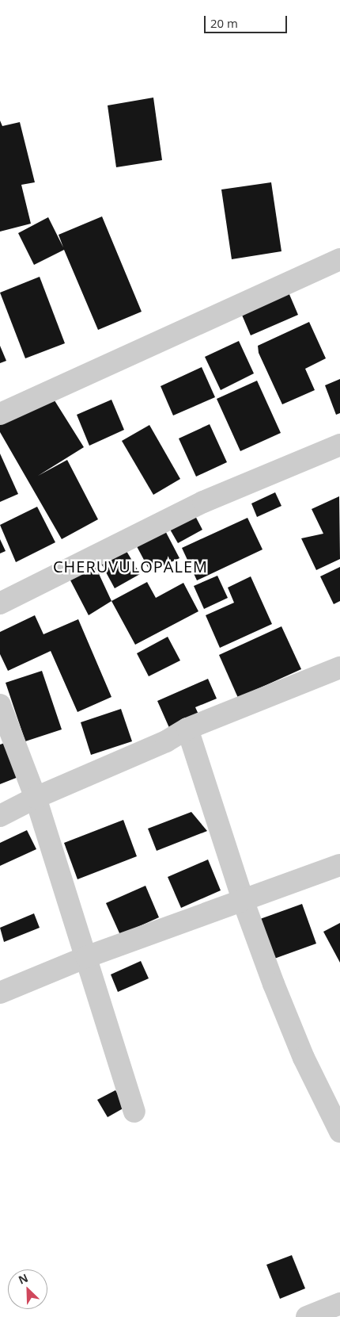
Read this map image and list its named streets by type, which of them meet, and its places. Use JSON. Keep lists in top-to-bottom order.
{
  "districts": ["CHERUVULOPALEM"],
  "scale_bar": "20 m",
  "north": "top left"
}
